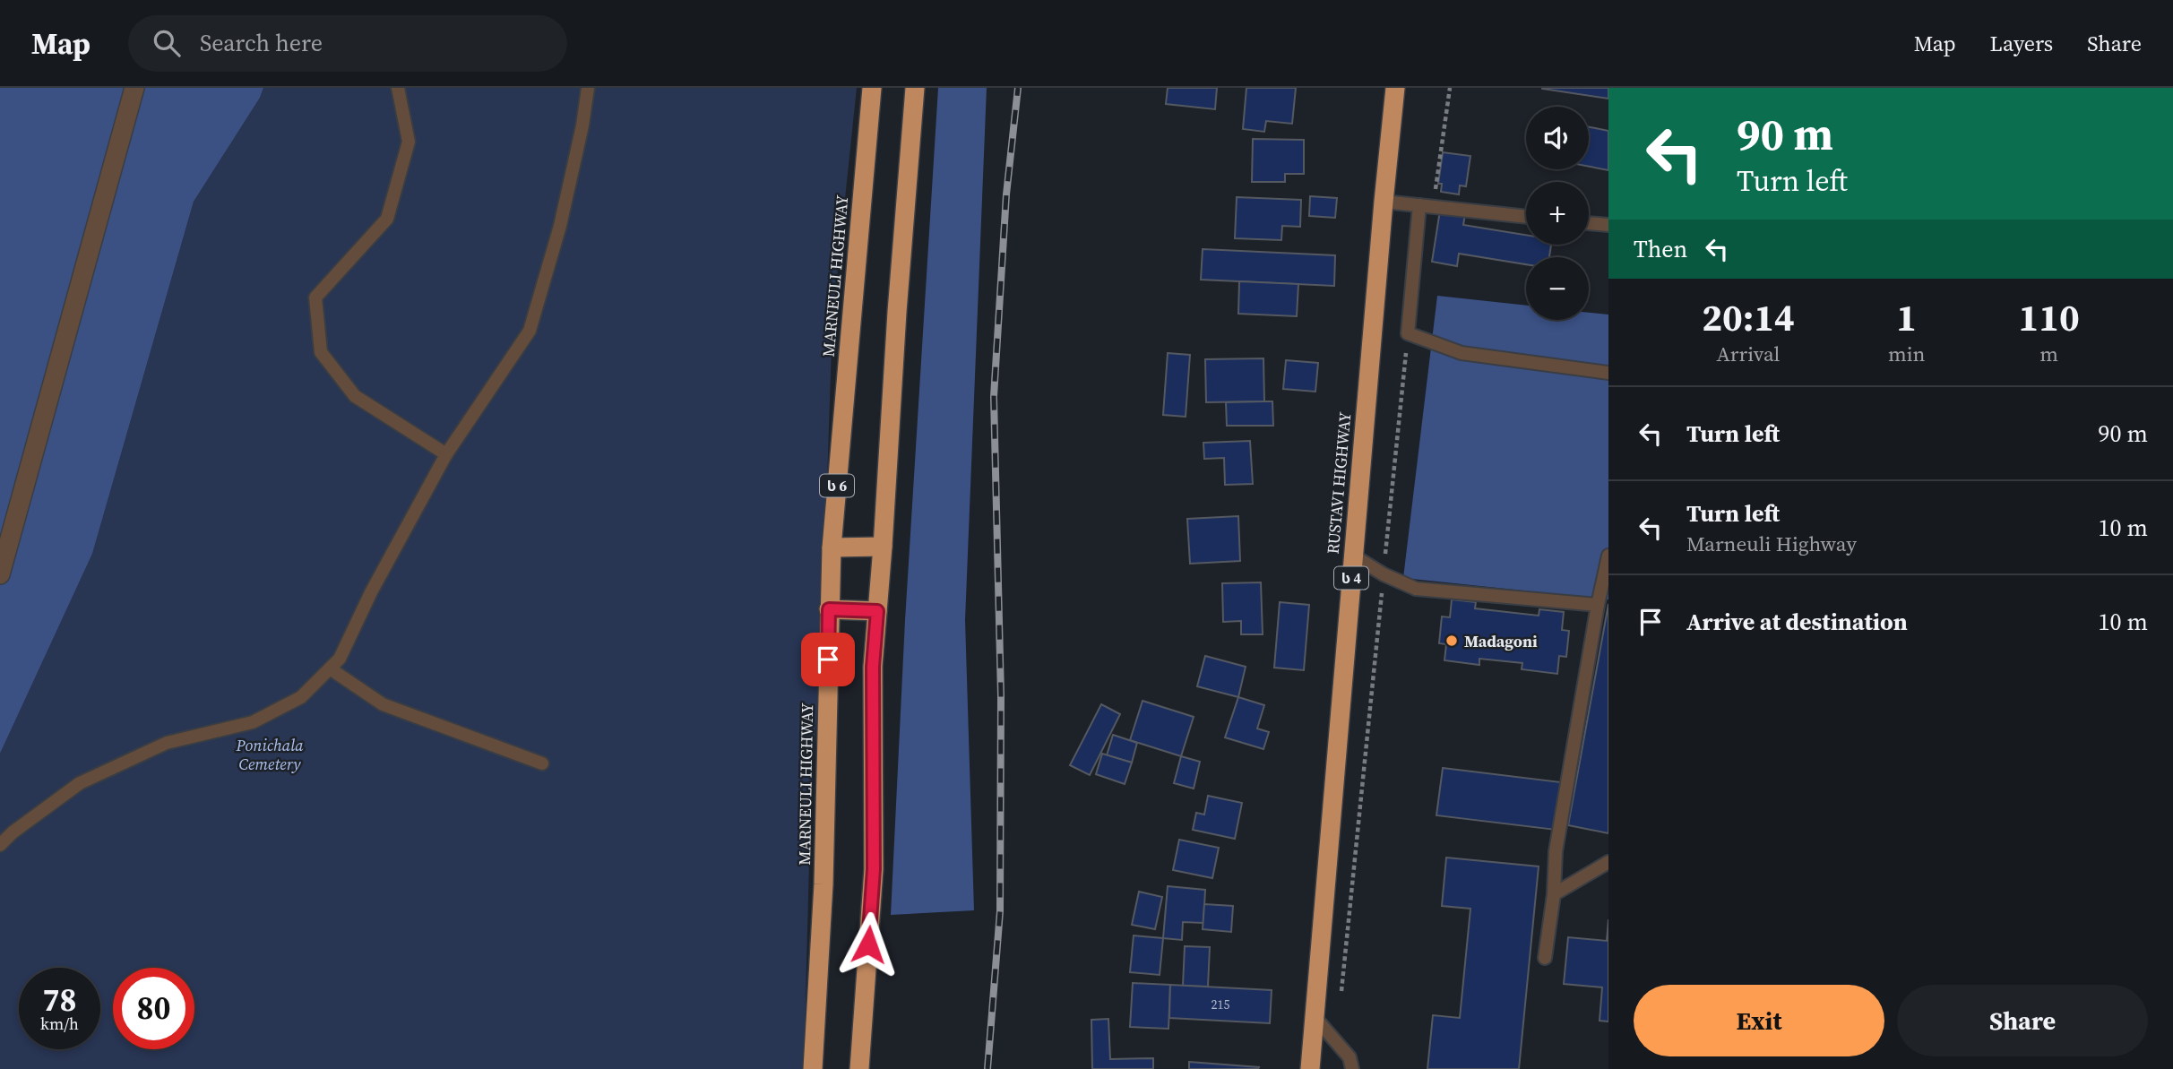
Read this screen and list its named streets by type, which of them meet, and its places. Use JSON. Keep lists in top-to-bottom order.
{
  "streets": {
    "highway": [
      "MARNEULI HIGHWAY",
      "RUSTAVI HIGHWAY",
      "ს 6",
      "ს 4"
    ]
  },
  "parks": ["Ponichala Cemetery"],
  "places": ["Madagoni"],
  "house_numbers": ["215"],
  "page": {
    "header": "Map",
    "search": "Search here",
    "nav": ["Map", "Layers", "Share"],
    "turn": ["90 m", "Turn left"],
    "map_buttons": ["+", "−"],
    "then": "Then",
    "eta": [
      "20:14",
      "Arrival",
      "1",
      "min",
      "110",
      "m"
    ],
    "list": [
      {
        "name": "Turn left",
        "value": "90 m"
      },
      {
        "name": "Turn left",
        "note": "Marneuli Highway",
        "value": "10 m"
      },
      {
        "name": "Arrive at destination",
        "value": "10 m"
      }
    ],
    "speed": "78 km/h",
    "limit": "80",
    "buttons": ["Exit", "Share"]
  }
}
